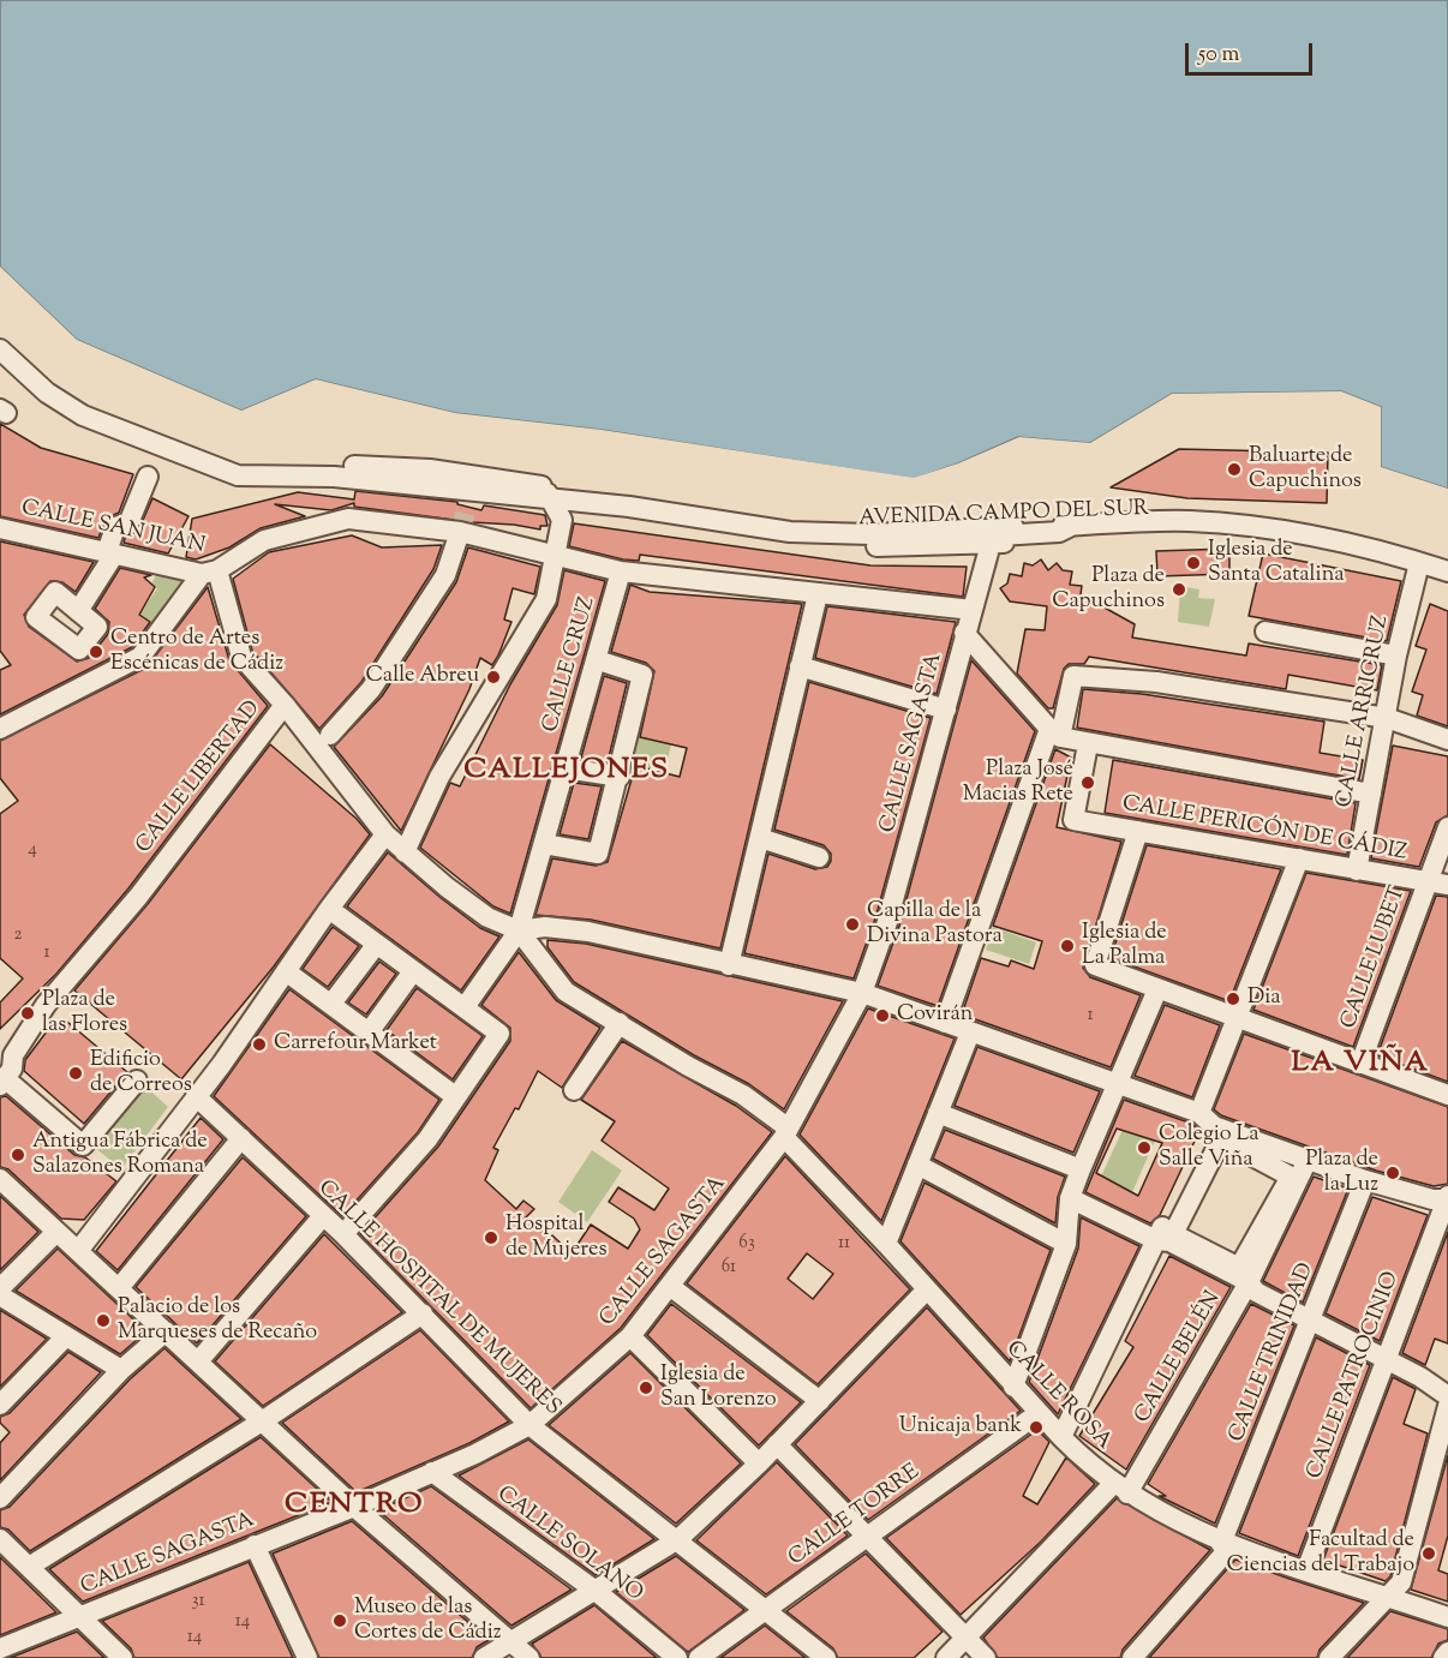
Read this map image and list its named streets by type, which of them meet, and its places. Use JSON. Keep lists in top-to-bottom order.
{
  "streets": {
    "street": [
      "AVENIDA CAMPO DEL SUR",
      "CALLE SAN JUAN",
      "CALLE CRUZ",
      "CALLE ARRICRUZ",
      "CALLE SAGASTA",
      "CALLE LIBERTAD",
      "CALLE PERICÓN DE CÁDIZ",
      "CALLE LUBET",
      "CALLE HOSPITAL DE MUJERES",
      "CALLE TRINIDAD",
      "CALLE BELÉN",
      "CALLE PATROCINIO",
      "CALLE ROSA",
      "CALLE TORRE",
      "CALLE SOLANO"
    ]
  },
  "crossings": [
    ["AVENIDA CAMPO DEL SUR", "CALLE ARRICRUZ"],
    ["AVENIDA CAMPO DEL SUR", "CALLE SAGASTA"],
    ["CALLE CRUZ", "CALLE LIBERTAD"],
    ["CALLE CRUZ", "CALLE ROSA"],
    ["CALLE ARRICRUZ", "CALLE PERICÓN DE CÁDIZ"],
    ["CALLE SAGASTA", "CALLE HOSPITAL DE MUJERES"],
    ["CALLE SAGASTA", "CALLE ROSA"],
    ["CALLE SAGASTA", "CALLE SOLANO"],
    ["CALLE LIBERTAD", "CALLE ROSA"],
    ["CALLE PERICÓN DE CÁDIZ", "CALLE LUBET"],
    ["CALLE HOSPITAL DE MUJERES", "CALLE TORRE"],
    ["CALLE TRINIDAD", "CALLE ROSA"],
    ["CALLE BELÉN", "CALLE ROSA"],
    ["CALLE PATROCINIO", "CALLE ROSA"],
    ["CALLE ROSA", "CALLE TORRE"]
  ],
  "districts": ["CALLEJONES", "LA VIÑA", "CENTRO"],
  "places": [
    "Baluarte de Capuchinos",
    "Iglesia de Santa Catalina",
    "Plaza de Capuchinos",
    "Centro de Artes Escénicas de Cádiz",
    "Calle Abreu",
    "Plaza José Macias Rete",
    "Capilla de la Divina Pastora",
    "Iglesia de La Palma",
    "Dia",
    "Plaza de las Flores",
    "Covirán",
    "Carrefour Market",
    "Edificio de Correos",
    "Colegio La Salle Viña",
    "Antigua Fábrica de Salazones Romana",
    "Plaza de la Luz",
    "Hospital de Mujeres",
    "Palacio de los Marqueses de Recaño",
    "Iglesia de San Lorenzo",
    "Unicaja bank",
    "Facultad de Ciencias del Trabajo",
    "Museo de las Cortes de Cádiz"
  ],
  "house_numbers": [
    "4",
    "2",
    "1",
    "1",
    "63",
    "11",
    "61",
    "31",
    "14",
    "14"
  ],
  "scale_bar": "50 m"
}
